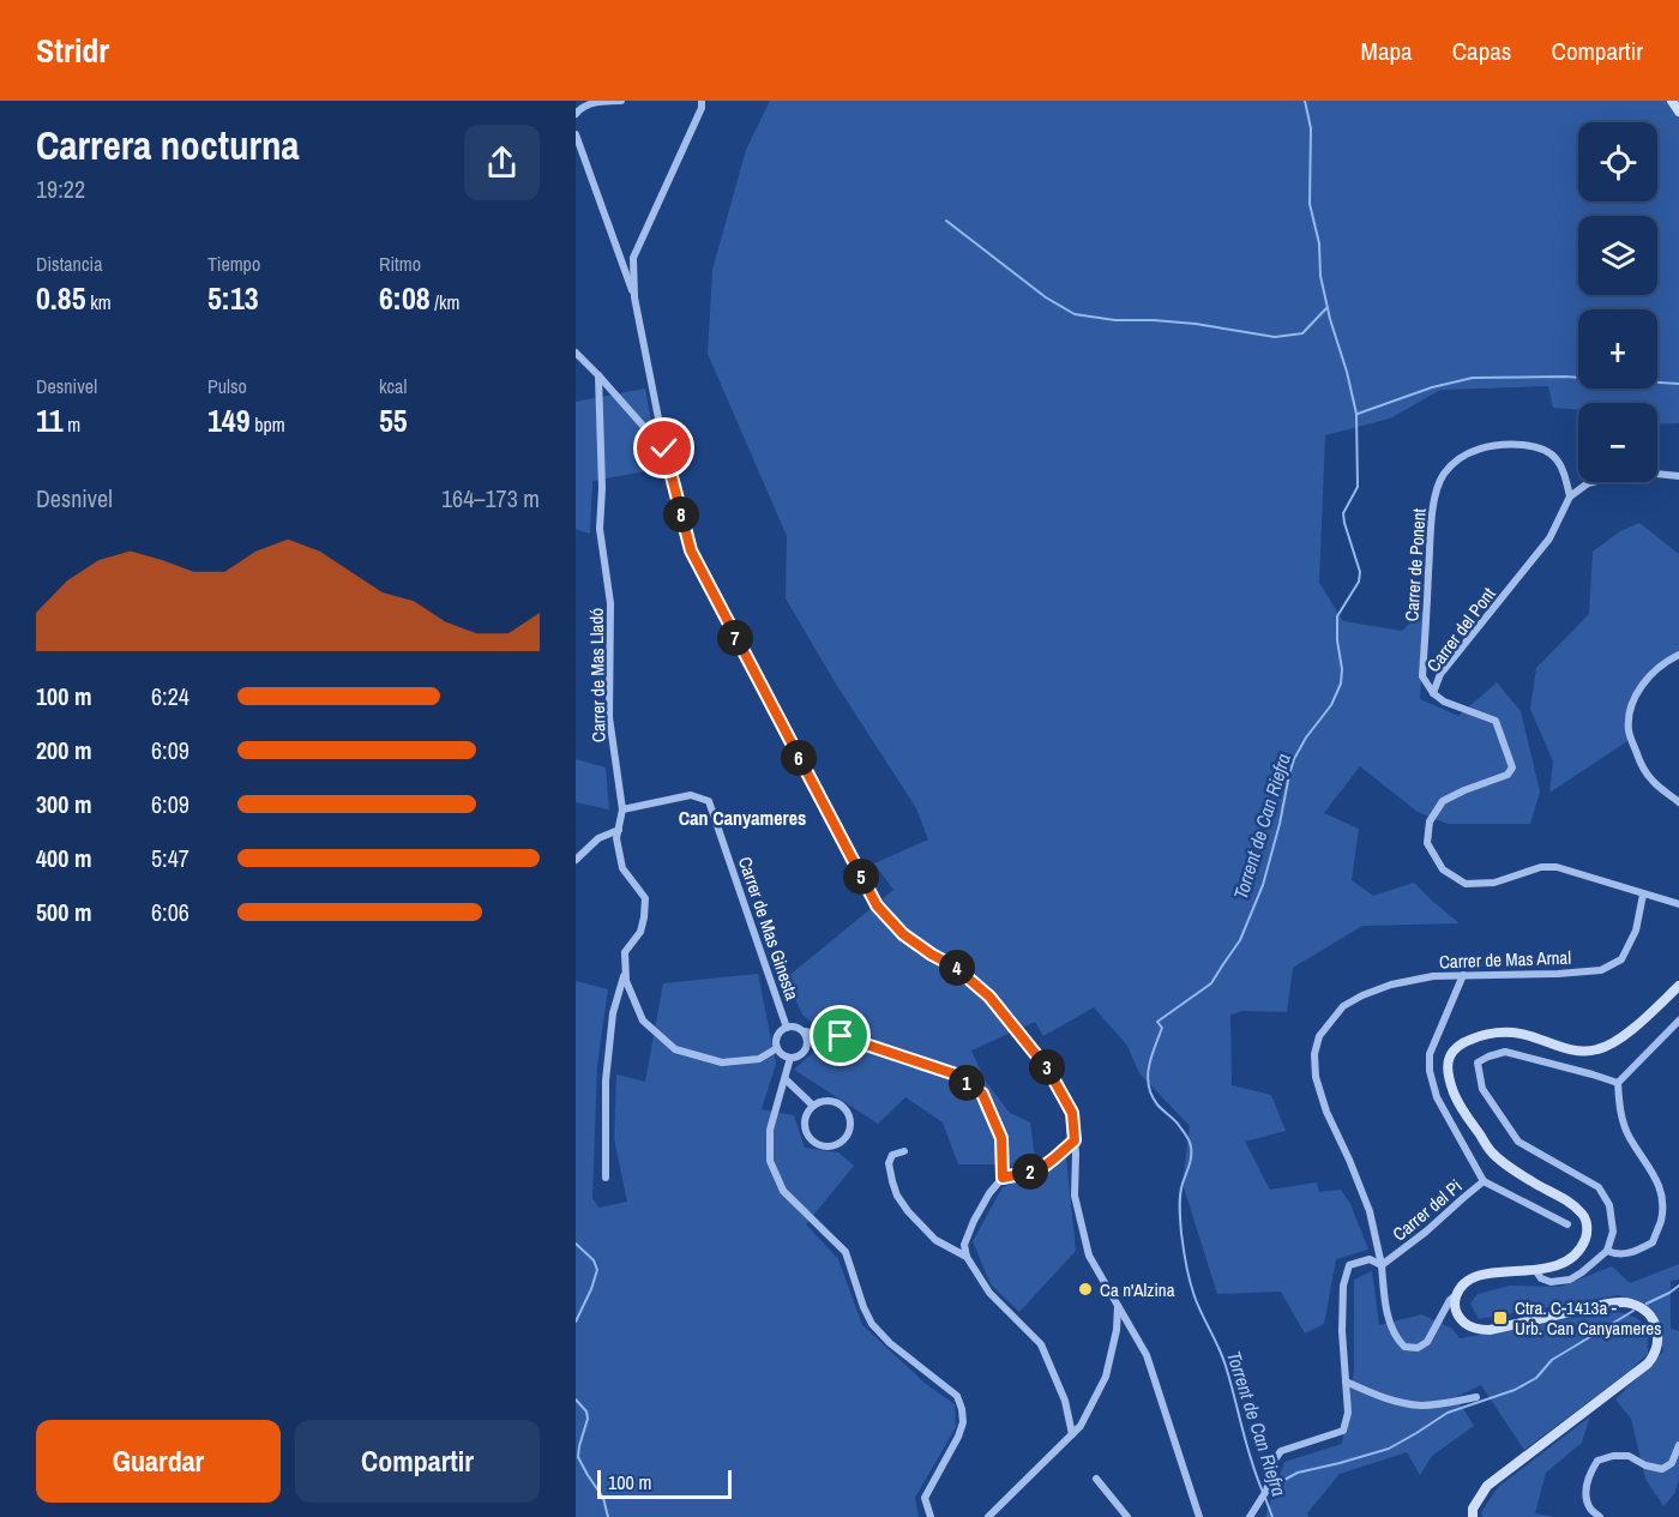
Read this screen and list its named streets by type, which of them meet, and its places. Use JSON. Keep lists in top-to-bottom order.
{
  "streets": {
    "street": [
      "Carrer de Ponent",
      "Carrer del Pont",
      "Carrer de Mas Lladó",
      "Carrer de Mas Ginesta",
      "Carrer de Mas Arnal",
      "Carrer del Pi"
    ]
  },
  "crossings": [
    ["Carrer de Ponent", "Carrer del Pont"],
    ["Carrer del Pont", "Carrer de Mas Arnal"],
    ["Carrer de Mas Lladó", "Carrer de Mas Ginesta"],
    ["Carrer de Mas Arnal", "Carrer del Pi"]
  ],
  "districts": ["Can Canyameres"],
  "water": ["Torrent de Can Riefra"],
  "places": {
    "other": ["Ca n'Alzina"],
    "transit": ["Ctra. C-1413a - Urb. Can Canyameres"]
  },
  "scale_bar": "100 m",
  "page": {
    "header": "Stridr",
    "nav": ["Mapa", "Capas", "Compartir"],
    "heading": ["Carrera nocturna", "19:22"],
    "map_buttons": ["+", "−"],
    "stats": [
      ["Distancia", "0.85 km"],
      ["Tiempo", "5:13"],
      ["Ritmo", "6:08 /km"],
      ["Desnivel", "11 m"],
      ["Pulso", "149 bpm"],
      ["kcal", "55"]
    ],
    "chart": ["Desnivel", "164–173 m"],
    "pins": [
      "8",
      "7",
      "6",
      "5",
      "4",
      "3",
      "1",
      "2"
    ],
    "list": [
      {
        "name": "100 m",
        "note": "6:24"
      },
      {
        "name": "200 m",
        "note": "6:09"
      },
      {
        "name": "300 m",
        "note": "6:09"
      },
      {
        "name": "400 m",
        "note": "5:47"
      },
      {
        "name": "500 m",
        "note": "6:06"
      }
    ],
    "buttons": ["Guardar", "Compartir"],
    "scale": "100 m"
  }
}
